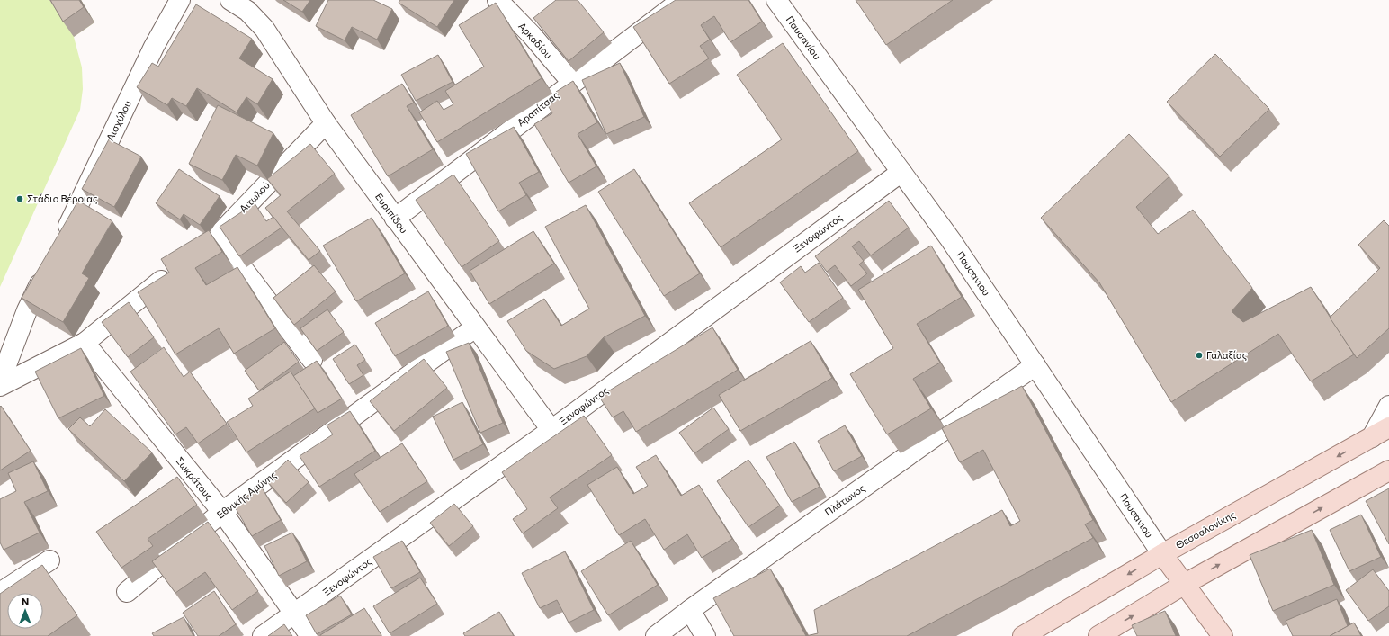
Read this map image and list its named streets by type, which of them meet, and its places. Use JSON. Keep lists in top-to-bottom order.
{
  "streets": {
    "main road": ["Θεσσαλονίκης"],
    "street": [
      "Παυσανίου",
      "Αρκαδίου",
      "Αραπίτσας",
      "Αισχύλου",
      "Αιτωλού",
      "Ευριπίδου",
      "Ξενοφώντος",
      "Σωκράτους",
      "Εθνικής Αμύνης",
      "Πλάτωνος"
    ]
  },
  "crossings": [
    ["Παυσανίου", "Ξενοφώντος"],
    ["Παυσανίου", "Πλάτωνος"],
    ["Παυσανίου", "Θεσσαλονίκης"],
    ["Αρκαδίου", "Αραπίτσας"],
    ["Αραπίτσας", "Ευριπίδου"],
    ["Αιτωλού", "Ευριπίδου"],
    ["Αιτωλού", "Σωκράτους"],
    ["Ευριπίδου", "Ξενοφώντος"],
    ["Ευριπίδου", "Εθνικής Αμύνης"],
    ["Ξενοφώντος", "Σωκράτους"],
    ["Σωκράτους", "Εθνικής Αμύνης"]
  ],
  "places": ["Στάδιο Βέροιας", "Γαλαξίας"],
  "north": "top"
}
